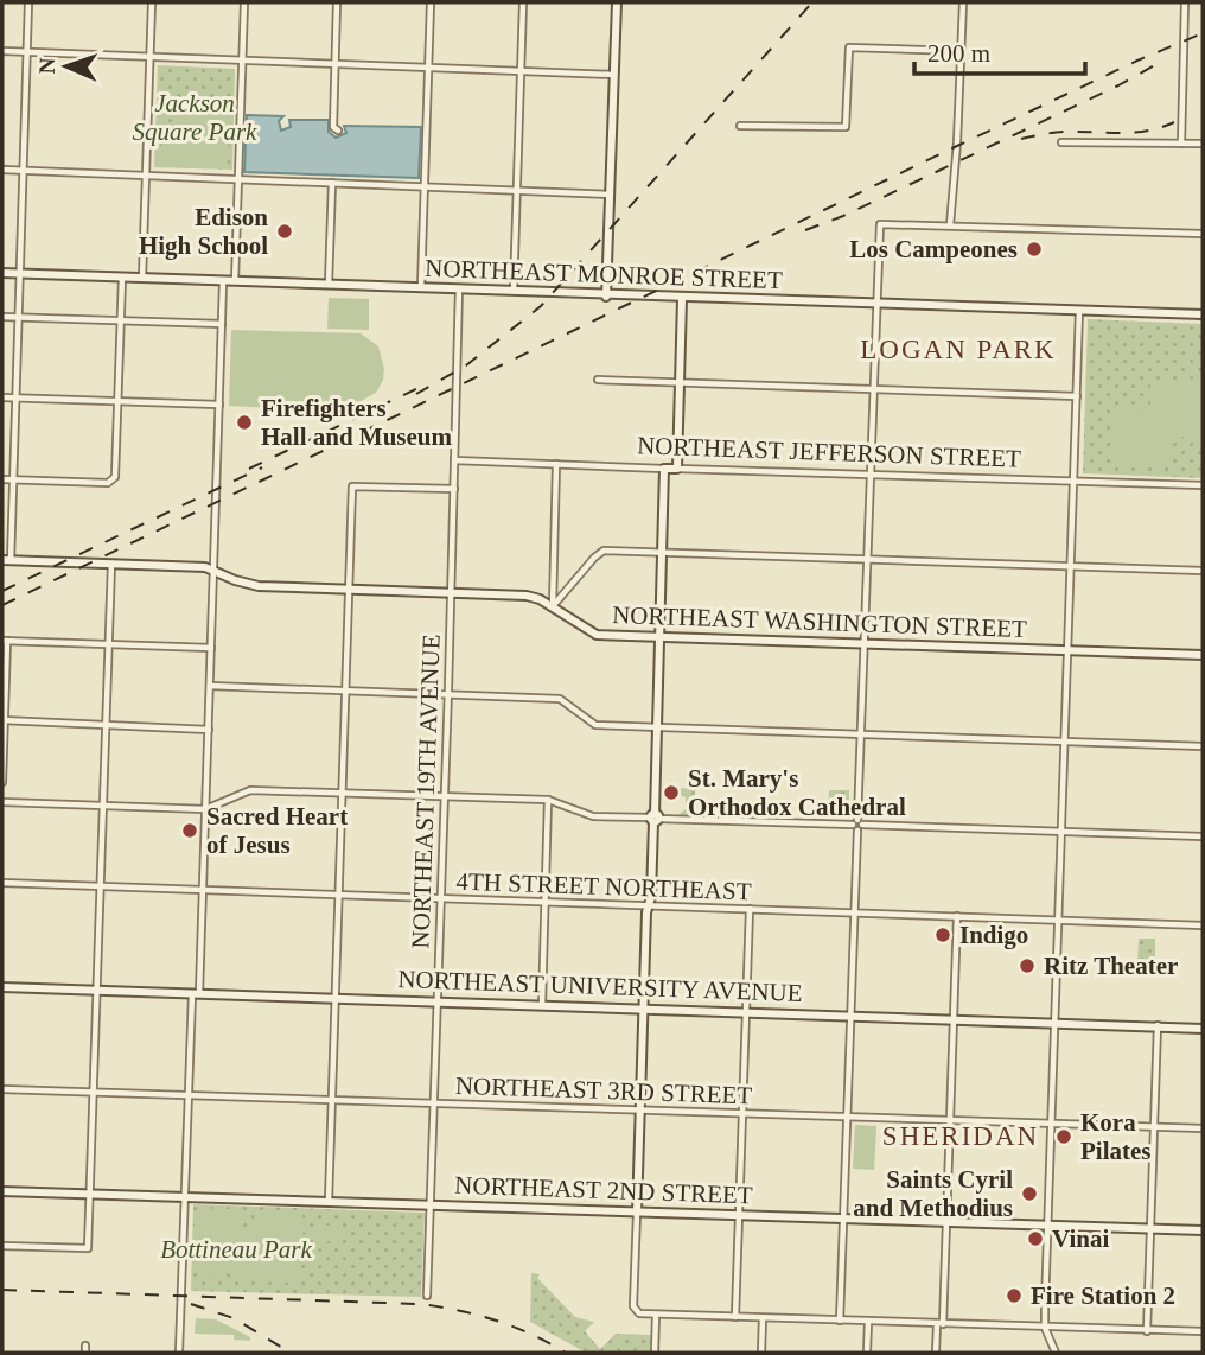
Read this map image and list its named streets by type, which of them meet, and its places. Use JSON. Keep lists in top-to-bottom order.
{
  "streets": {
    "street": [
      "NORTHEAST MONROE STREET",
      "NORTHEAST JEFFERSON STREET",
      "NORTHEAST WASHINGTON STREET",
      "NORTHEAST 19TH AVENUE",
      "4TH STREET NORTHEAST",
      "NORTHEAST UNIVERSITY AVENUE",
      "NORTHEAST 3RD STREET",
      "NORTHEAST 2ND STREET"
    ]
  },
  "crossings": [
    ["NORTHEAST MONROE STREET", "NORTHEAST 19TH AVENUE"],
    ["NORTHEAST JEFFERSON STREET", "NORTHEAST 19TH AVENUE"],
    ["NORTHEAST WASHINGTON STREET", "NORTHEAST 19TH AVENUE"],
    ["NORTHEAST 19TH AVENUE", "4TH STREET NORTHEAST"],
    ["NORTHEAST 19TH AVENUE", "NORTHEAST UNIVERSITY AVENUE"],
    ["NORTHEAST 19TH AVENUE", "NORTHEAST 3RD STREET"],
    ["NORTHEAST 19TH AVENUE", "NORTHEAST 2ND STREET"]
  ],
  "districts": ["LOGAN PARK", "SHERIDAN"],
  "parks": ["Jackson Square Park", "Bottineau Park"],
  "places": [
    "Edison High School",
    "Los Campeones",
    "Firefighters Hall and Museum",
    "St. Mary's Orthodox Cathedral",
    "Sacred Heart of Jesus",
    "Indigo",
    "Ritz Theater",
    "Kora Pilates",
    "Saints Cyril and Methodius",
    "Vinai",
    "Fire Station 2"
  ],
  "scale_bar": "200 m",
  "north": "left"
}
